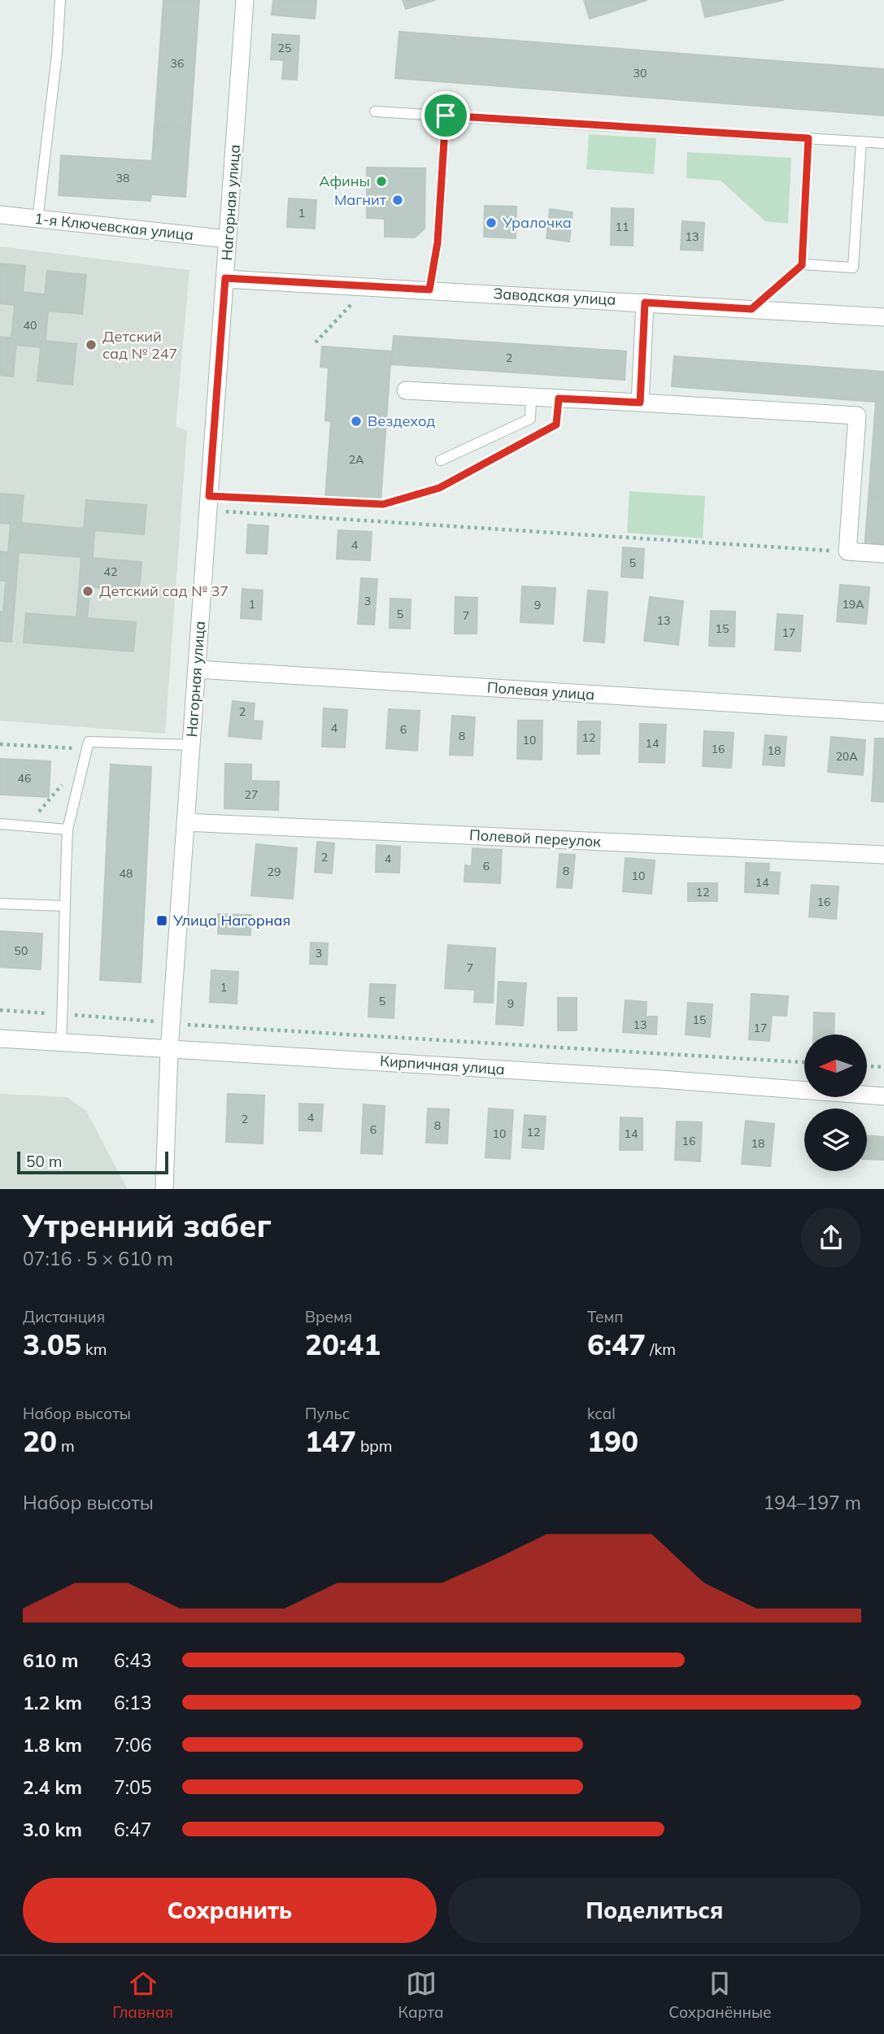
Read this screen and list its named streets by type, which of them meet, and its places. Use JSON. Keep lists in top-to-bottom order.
{
  "streets": {
    "street": [
      "Нагорная улица",
      "1-я Ключевская улица",
      "Заводская улица",
      "Полевая улица",
      "Полевой переулок",
      "Кирпичная улица"
    ]
  },
  "crossings": [
    ["Нагорная улица", "1-я Ключевская улица"],
    ["Нагорная улица", "Заводская улица"],
    ["Нагорная улица", "Полевая улица"],
    ["Нагорная улица", "Полевой переулок"],
    ["Нагорная улица", "Кирпичная улица"]
  ],
  "places": {
    "other": [
      "Афины",
      "Магнит",
      "Уралочка",
      "Детский сад № 247",
      "Вездеход",
      "Детский сад № 37"
    ],
    "transit": ["Улица Нагорная"]
  },
  "house_numbers": [
    "25",
    "36",
    "30",
    "38",
    "1",
    "11",
    "13",
    "40",
    "2",
    "2А",
    "4",
    "5",
    "42",
    "3",
    "1",
    "19А",
    "9",
    "5",
    "7",
    "13",
    "15",
    "17",
    "2",
    "4",
    "6",
    "8",
    "12",
    "10",
    "14",
    "16",
    "18",
    "20А",
    "46",
    "27",
    "2",
    "4",
    "6",
    "8",
    "29",
    "48",
    "10",
    "14",
    "12",
    "16",
    "50",
    "3",
    "7",
    "1",
    "5",
    "9",
    "15",
    "13",
    "17",
    "4",
    "2",
    "8",
    "6",
    "12",
    "10",
    "14",
    "16",
    "18"
  ],
  "scale_bar": "50 m",
  "north": "left",
  "page": {
    "scale": "50 m",
    "heading": ["Утренний забег", "07:16 · 5 × 610 m"],
    "stats": [
      ["Дистанция", "3.05 km"],
      ["Время", "20:41"],
      ["Темп", "6:47 /km"],
      ["Набор высоты", "20 m"],
      ["Пульс", "147 bpm"],
      ["kcal", "190"]
    ],
    "chart": ["Набор высоты", "194–197 m"],
    "list": [
      {
        "name": "610 m",
        "note": "6:43"
      },
      {
        "name": "1.2 km",
        "note": "6:13"
      },
      {
        "name": "1.8 km",
        "note": "7:06"
      },
      {
        "name": "2.4 km",
        "note": "7:05"
      },
      {
        "name": "3.0 km",
        "note": "6:47"
      }
    ],
    "buttons": ["Сохранить", "Поделиться"],
    "tabs": ["Главная", "Карта", "Сохранённые"]
  }
}
